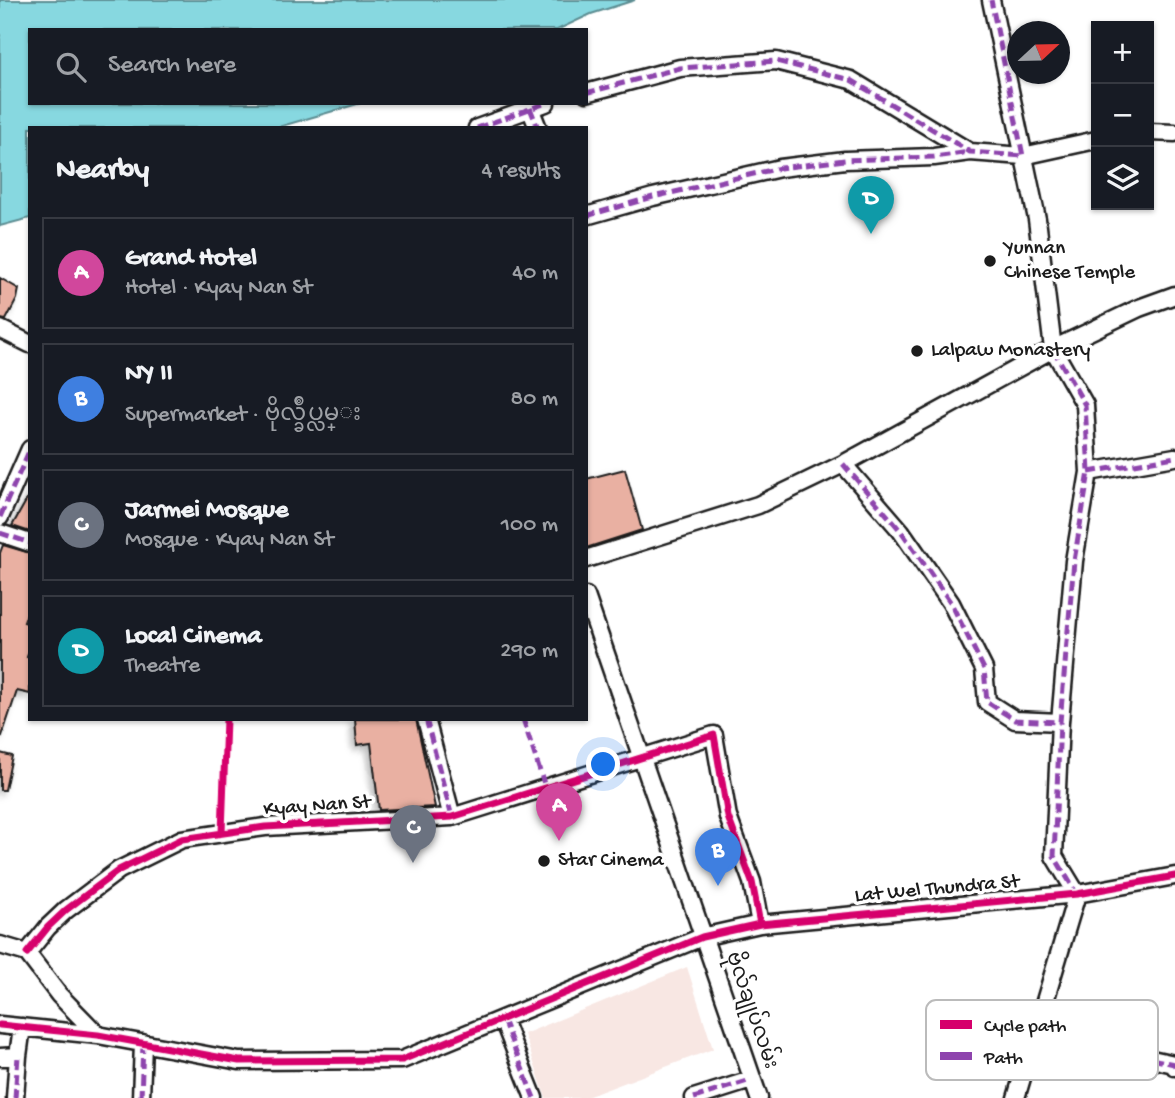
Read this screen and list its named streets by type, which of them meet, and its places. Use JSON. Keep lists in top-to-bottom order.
{
  "streets": {
    "street": ["Kyay Nan St", "Lat Wel Thundra St", "ဗိုလ်ချုပ်လမ်း"]
  },
  "crossings": [
    ["Kyay Nan St", "Lat Wel Thundra St"],
    ["Kyay Nan St", "ဗိုလ်ချုပ်လမ်း"],
    ["Lat Wel Thundra St", "ဗိုလ်ချုပ်လမ်း"]
  ],
  "places": ["Yunnan Chinese Temple", "Lalpaw Monastery", "Star Cinema"],
  "legend": ["Cycle path", "Path"],
  "north": "right",
  "page": {
    "map_buttons": ["+", "−"],
    "search": "Search here",
    "heading": ["Nearby", "4 results"],
    "pins": [
      "D",
      "A",
      "C",
      "B"
    ],
    "list": [
      {
        "mark": "A",
        "name": "Grand Hotel",
        "note": "Hotel · Kyay Nan St",
        "value": "40 m"
      },
      {
        "mark": "B",
        "name": "NY II",
        "note": "Supermarket · ဗိုလ္ခ်ဳပ္လမ္း",
        "value": "80 m"
      },
      {
        "mark": "C",
        "name": "Jarmei Mosque",
        "note": "Mosque · Kyay Nan St",
        "value": "100 m"
      },
      {
        "mark": "D",
        "name": "Local Cinema",
        "note": "Theatre",
        "value": "290 m"
      }
    ]
  }
}
